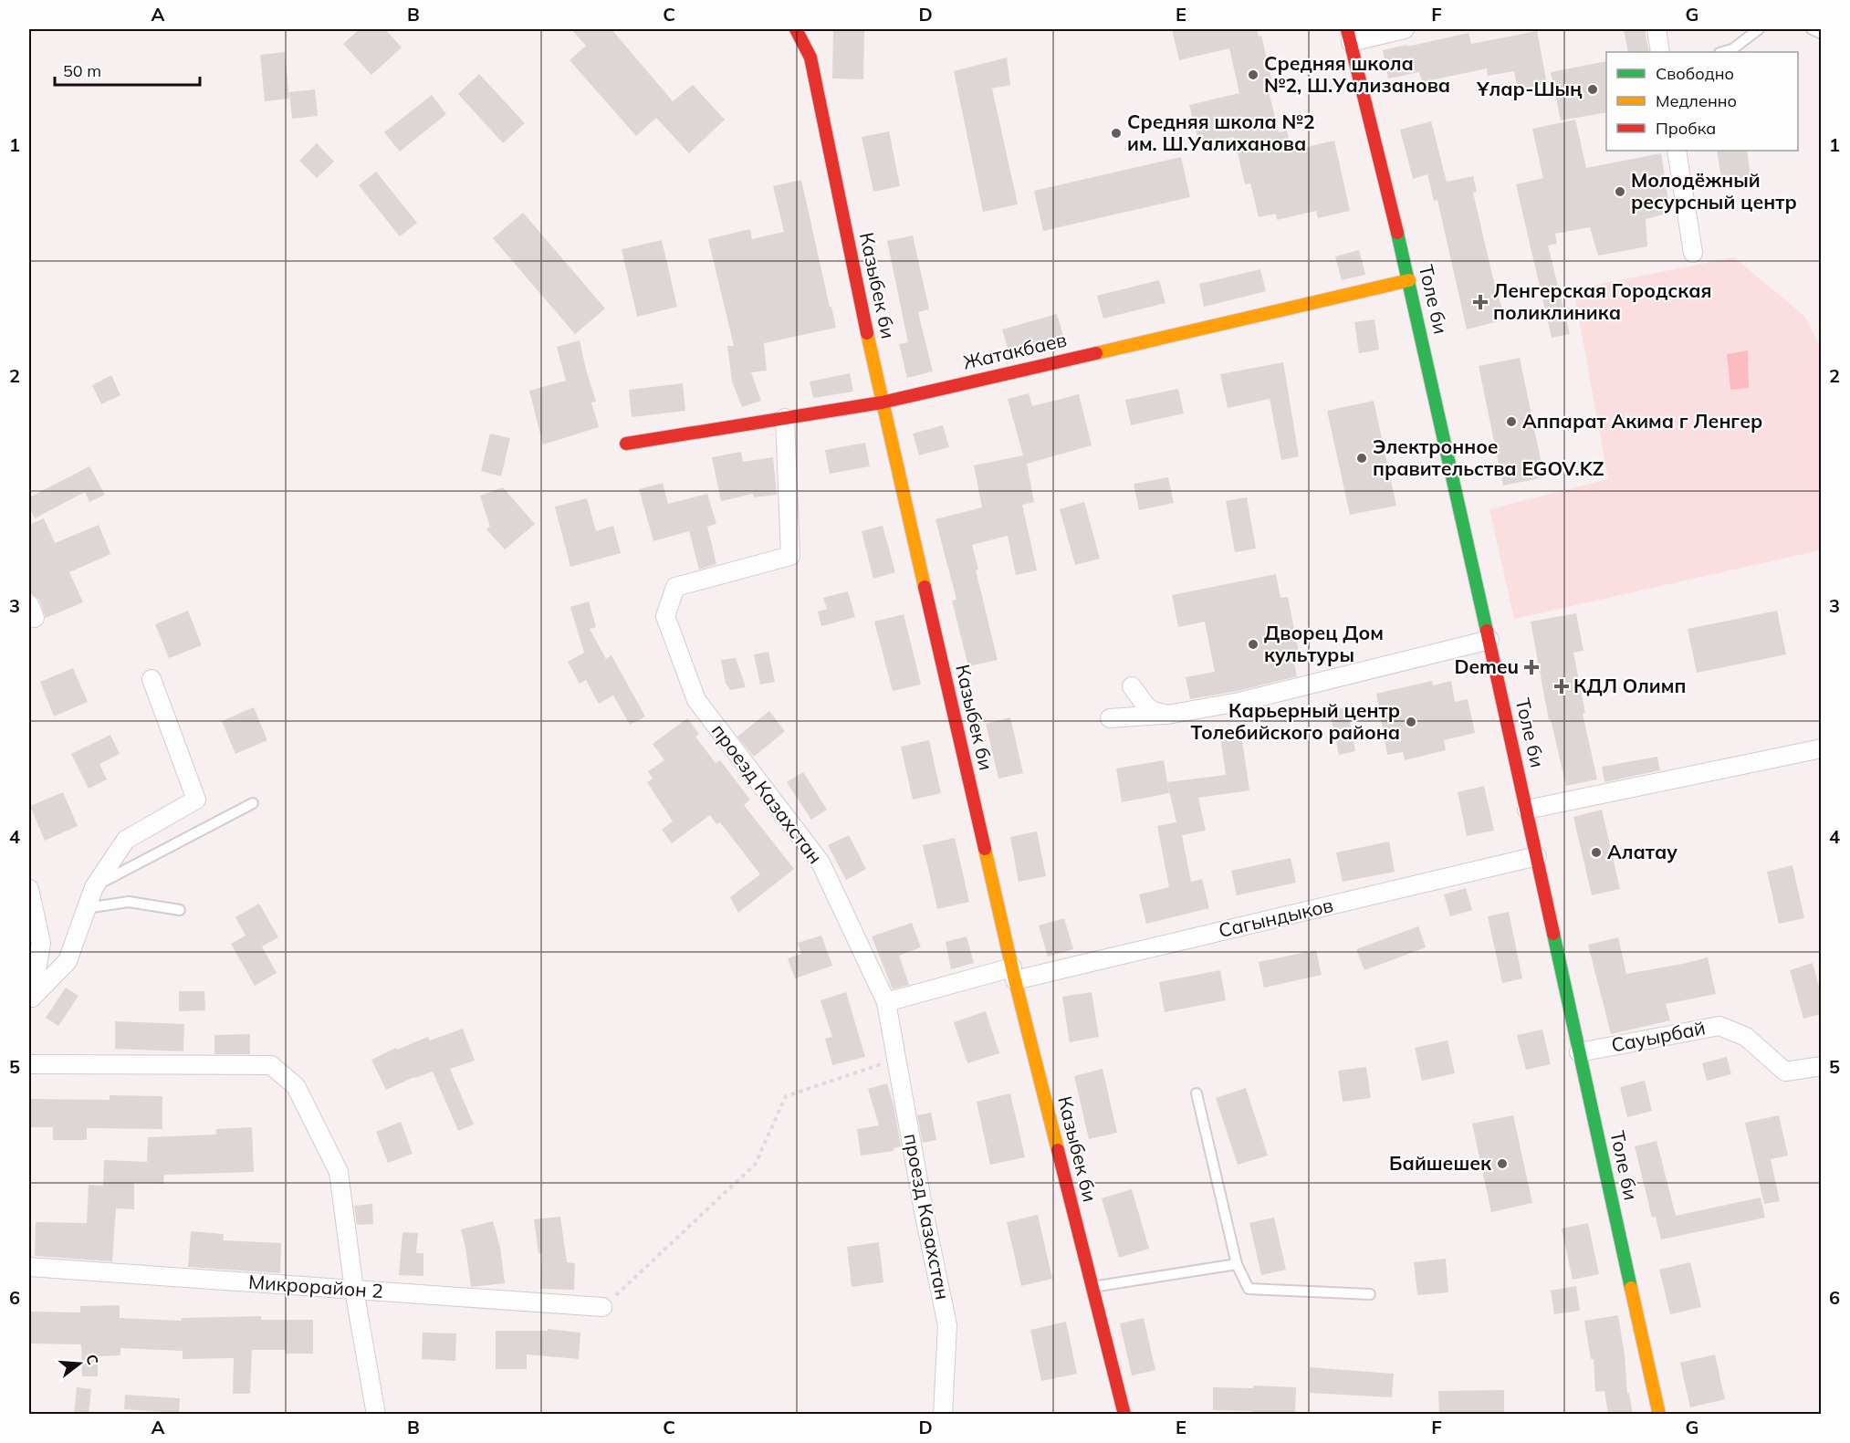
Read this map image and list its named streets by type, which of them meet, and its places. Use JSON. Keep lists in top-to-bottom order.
{
  "streets": {
    "street": [
      "Казыбек би",
      "Толе би",
      "Жатакбаев",
      "проезд Казахстан",
      "Сагындыков",
      "Сауырбай",
      "Микрорайон 2"
    ]
  },
  "crossings": [
    ["Казыбек би", "Жатакбаев"],
    ["Казыбек би", "Сагындыков"],
    ["Толе би", "Жатакбаев"],
    ["Толе би", "Сагындыков"],
    ["Толе би", "Сауырбай"],
    ["Жатакбаев", "проезд Казахстан"],
    ["проезд Казахстан", "Сагындыков"]
  ],
  "places": {
    "other": [
      "Средняя школа №2, Ш.Уализанова",
      "Ұлар-Шың",
      "Средняя школа №2 им. Ш.Уалиханова",
      "Молодёжный ресурсный центр",
      "Аппарат Акима г Ленгер",
      "Электронное правительства EGOV.KZ",
      "Дворец Дом культуры",
      "Карьерный центр Толебийского района",
      "Алатау",
      "Байшешек"
    ],
    "health": ["Ленгерская Городская поликлиника", "Demeu", "КДЛ Олимп"]
  },
  "legend": ["Свободно", "Медленно", "Пробка"],
  "scale_bar": "50 m",
  "north": "right",
  "grid": {
    "columns": [
      "A",
      "B",
      "C",
      "D",
      "E",
      "F",
      "G"
    ],
    "rows": [
      "1",
      "2",
      "3",
      "4",
      "5",
      "6"
    ]
  }
}
